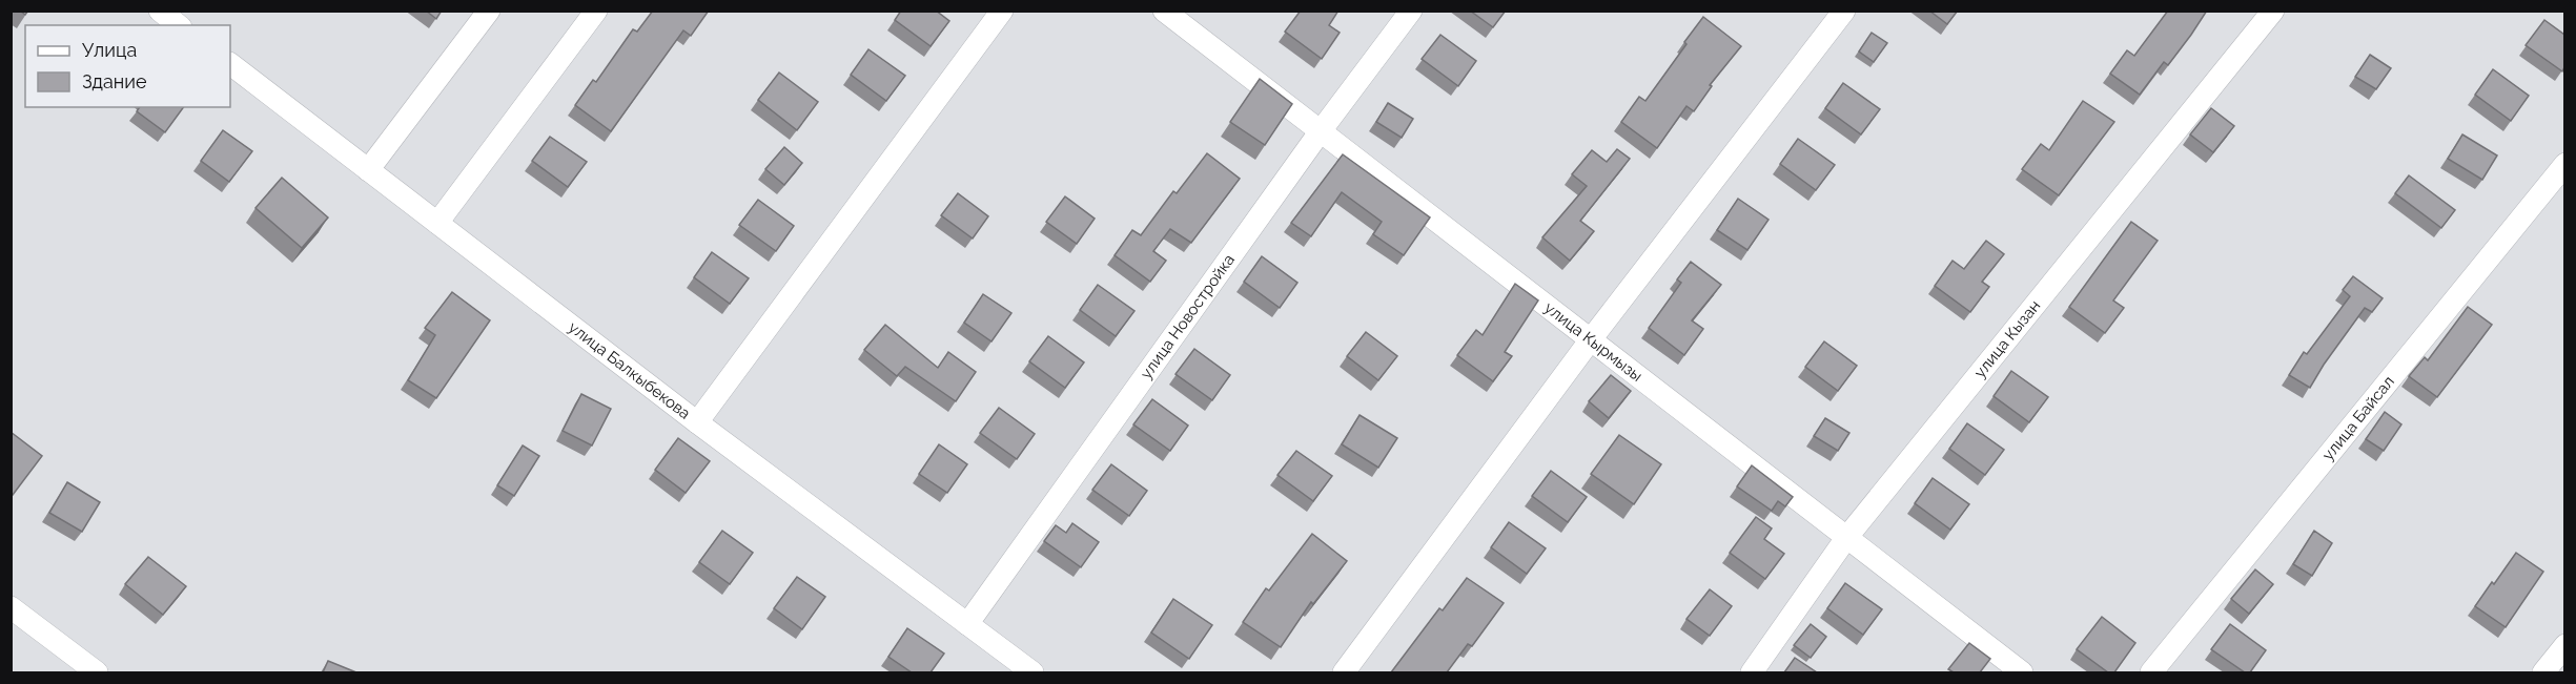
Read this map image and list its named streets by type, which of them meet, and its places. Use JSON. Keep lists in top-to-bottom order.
{
  "streets": {
    "street": [
      "улица Новостройка",
      "улица Кызан",
      "улица Кырмызы",
      "улица Балкыбекова",
      "улица Байсал"
    ]
  },
  "crossings": [
    ["улица Новостройка", "улица Кырмызы"],
    ["улица Новостройка", "улица Балкыбекова"],
    ["улица Кызан", "улица Кырмызы"]
  ],
  "legend": ["Улица", "Здание"]
}
